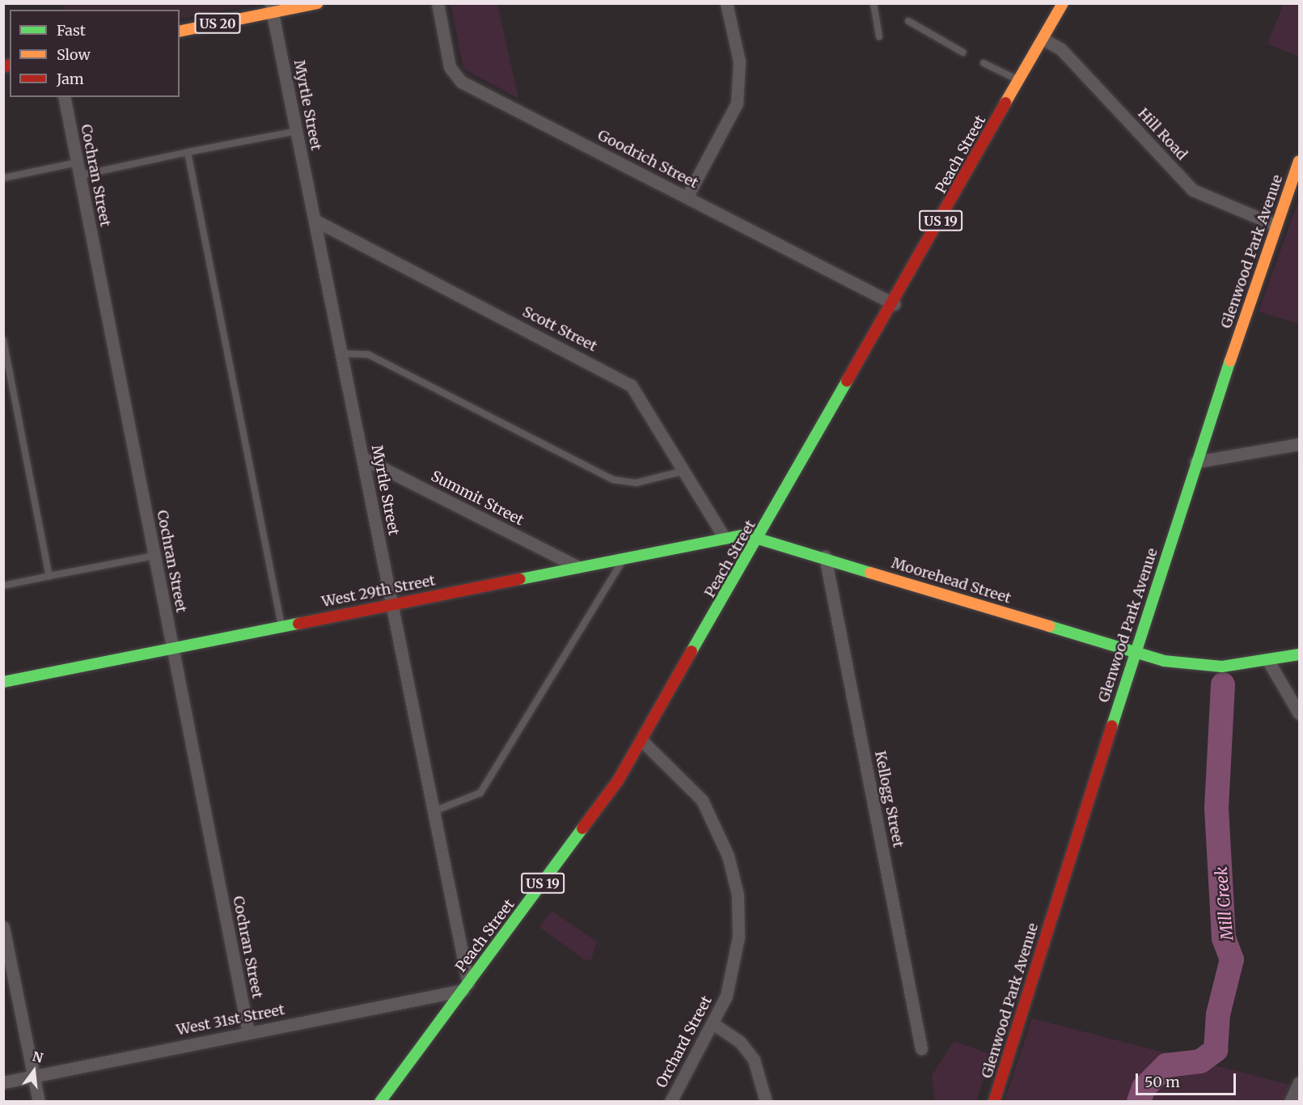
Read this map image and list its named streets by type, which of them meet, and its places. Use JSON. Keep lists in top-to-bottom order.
{
  "streets": {
    "main road": [
      "US 20",
      "Peach Street",
      "US 19",
      "Glenwood Park Avenue",
      "Moorehead Street",
      "West 29th Street"
    ],
    "street": [
      "Myrtle Street",
      "Hill Road",
      "Goodrich Street",
      "Cochran Street",
      "Scott Street",
      "Summit Street",
      "Kellogg Street",
      "West 31st Street",
      "Orchard Street"
    ]
  },
  "crossings": [
    ["US 20", "Myrtle Street"],
    ["Myrtle Street", "Peach Street"],
    ["Myrtle Street", "Scott Street"],
    ["Myrtle Street", "Summit Street"],
    ["Myrtle Street", "West 29th Street"],
    ["Myrtle Street", "West 31st Street"],
    ["Hill Road", "Peach Street"],
    ["Hill Road", "Glenwood Park Avenue"],
    ["Peach Street", "Goodrich Street"],
    ["Peach Street", "Moorehead Street"],
    ["Peach Street", "West 29th Street"],
    ["Peach Street", "West 31st Street"],
    ["Peach Street", "Orchard Street"],
    ["Cochran Street", "West 29th Street"],
    ["Cochran Street", "West 31st Street"],
    ["Glenwood Park Avenue", "Moorehead Street"],
    ["Scott Street", "West 29th Street"],
    ["Summit Street", "West 29th Street"],
    ["Moorehead Street", "West 29th Street"],
    ["Moorehead Street", "Kellogg Street"]
  ],
  "water": ["Mill Creek"],
  "legend": ["Fast", "Slow", "Jam"],
  "scale_bar": "50 m",
  "north": "top"
}
